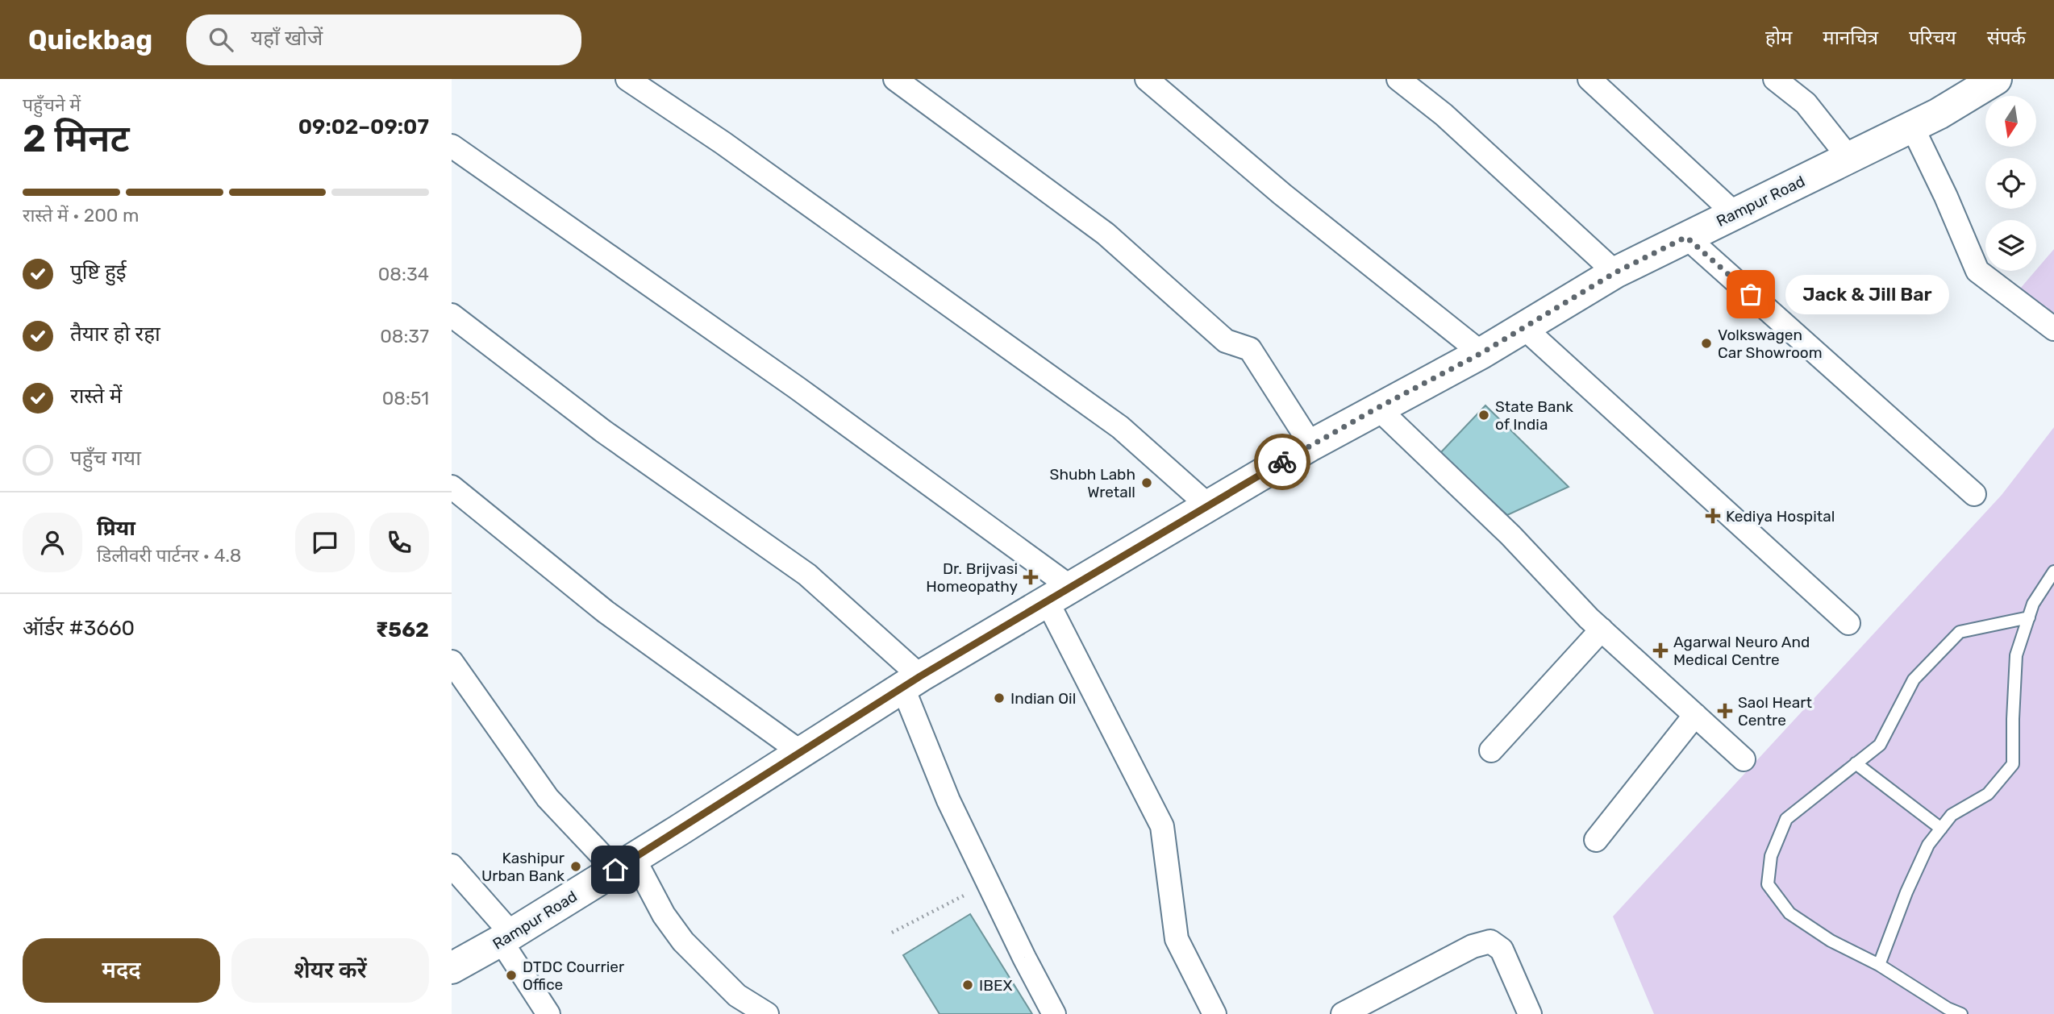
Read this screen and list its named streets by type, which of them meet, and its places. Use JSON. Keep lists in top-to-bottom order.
{
  "streets": {
    "main road": ["Rampur Road"]
  },
  "places": {
    "other": [
      "Jack & Jill Bar",
      "Volkswagen Car Showroom",
      "State Bank of India",
      "Shubh Labh Wretall",
      "Indian Oil",
      "Kashipur Urban Bank",
      "DTDC Courrier Office",
      "IBEX"
    ],
    "health": [
      "Kediya Hospital",
      "Dr. Brijvasi Homeopathy",
      "Agarwal Neuro And Medical Centre",
      "Saol Heart Centre"
    ]
  },
  "north": "bottom",
  "page": {
    "header": "Quickbag",
    "search": "यहाँ खोजें",
    "nav": [
      "होम",
      "मानचित्र",
      "परिचय",
      "संपर्क"
    ],
    "heading": ["2 मिनट", "पहुँचने में", "09:02–09:07"],
    "panel": [
      "प्रिया",
      "डिलीवरी पार्टनर · 4.8",
      "ऑर्डर #3660",
      "₹562"
    ],
    "bar": "रास्ते में · 200 m",
    "list": [
      ["पुष्टि हुई", "08:34"],
      ["तैयार हो रहा", "08:37"],
      ["रास्ते में", "08:51"],
      "पहुँच गया"
    ],
    "bubble": "Jack & Jill Bar",
    "buttons": ["मदद", "शेयर करें"]
  }
}
